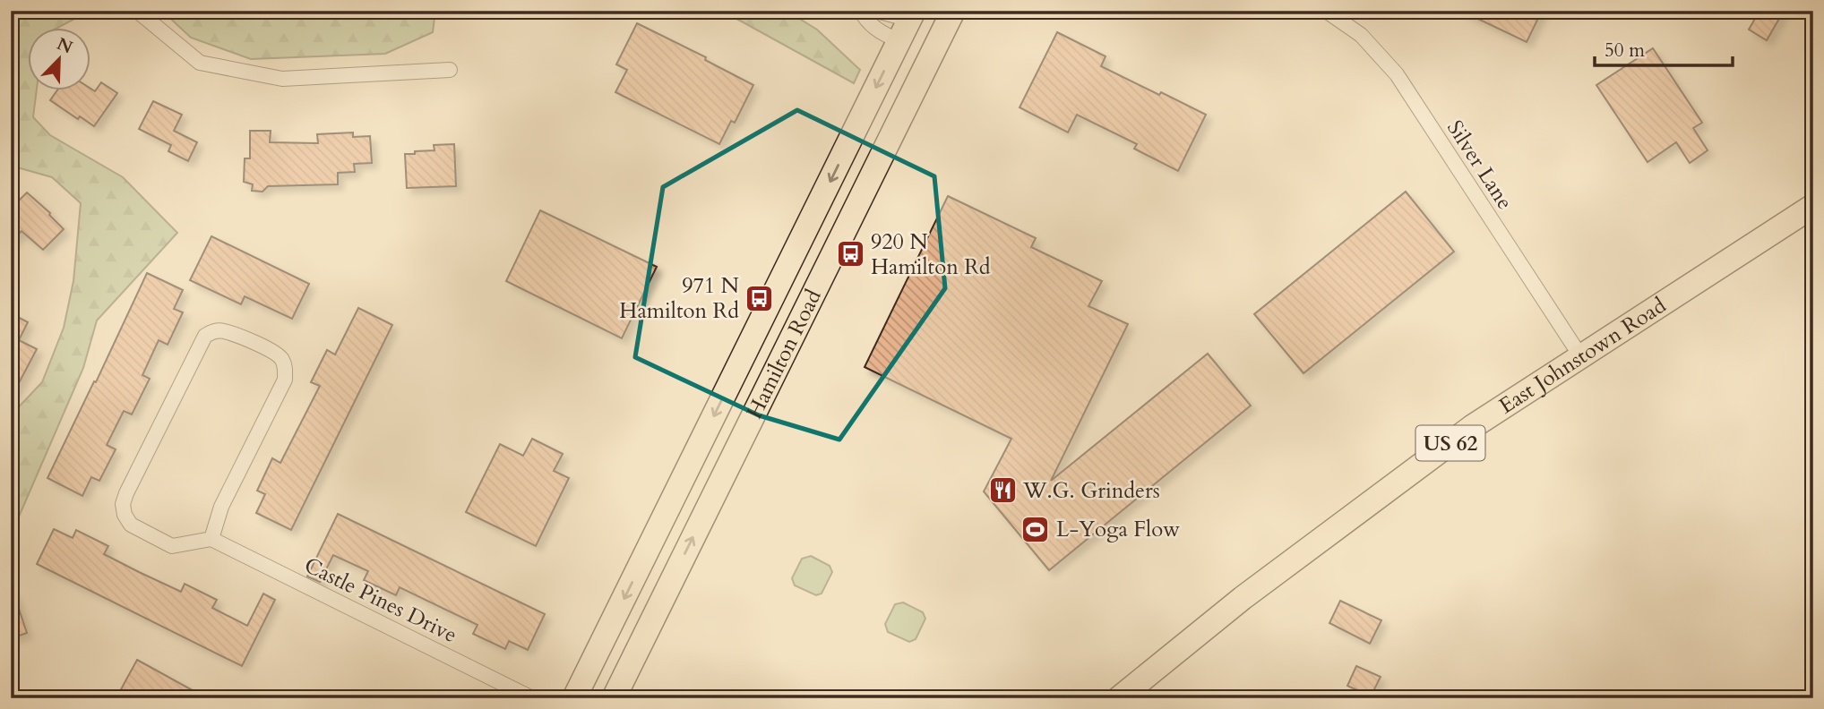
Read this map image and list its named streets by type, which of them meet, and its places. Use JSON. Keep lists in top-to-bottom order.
{
  "streets": {
    "main road": ["Hamilton Road", "East Johnstown Road", "US 62"],
    "street": ["Silver Lane", "Castle Pines Drive"]
  },
  "crossings": [
    ["Silver Lane", "East Johnstown Road"]
  ],
  "places": {
    "bus stop": ["920 N Hamilton Rd", "971 N Hamilton Rd"],
    "restaurant": ["W.G. Grinders"],
    "sports": ["L-Yoga Flow"]
  },
  "scale_bar": "50 m",
  "north": "top right"
}
